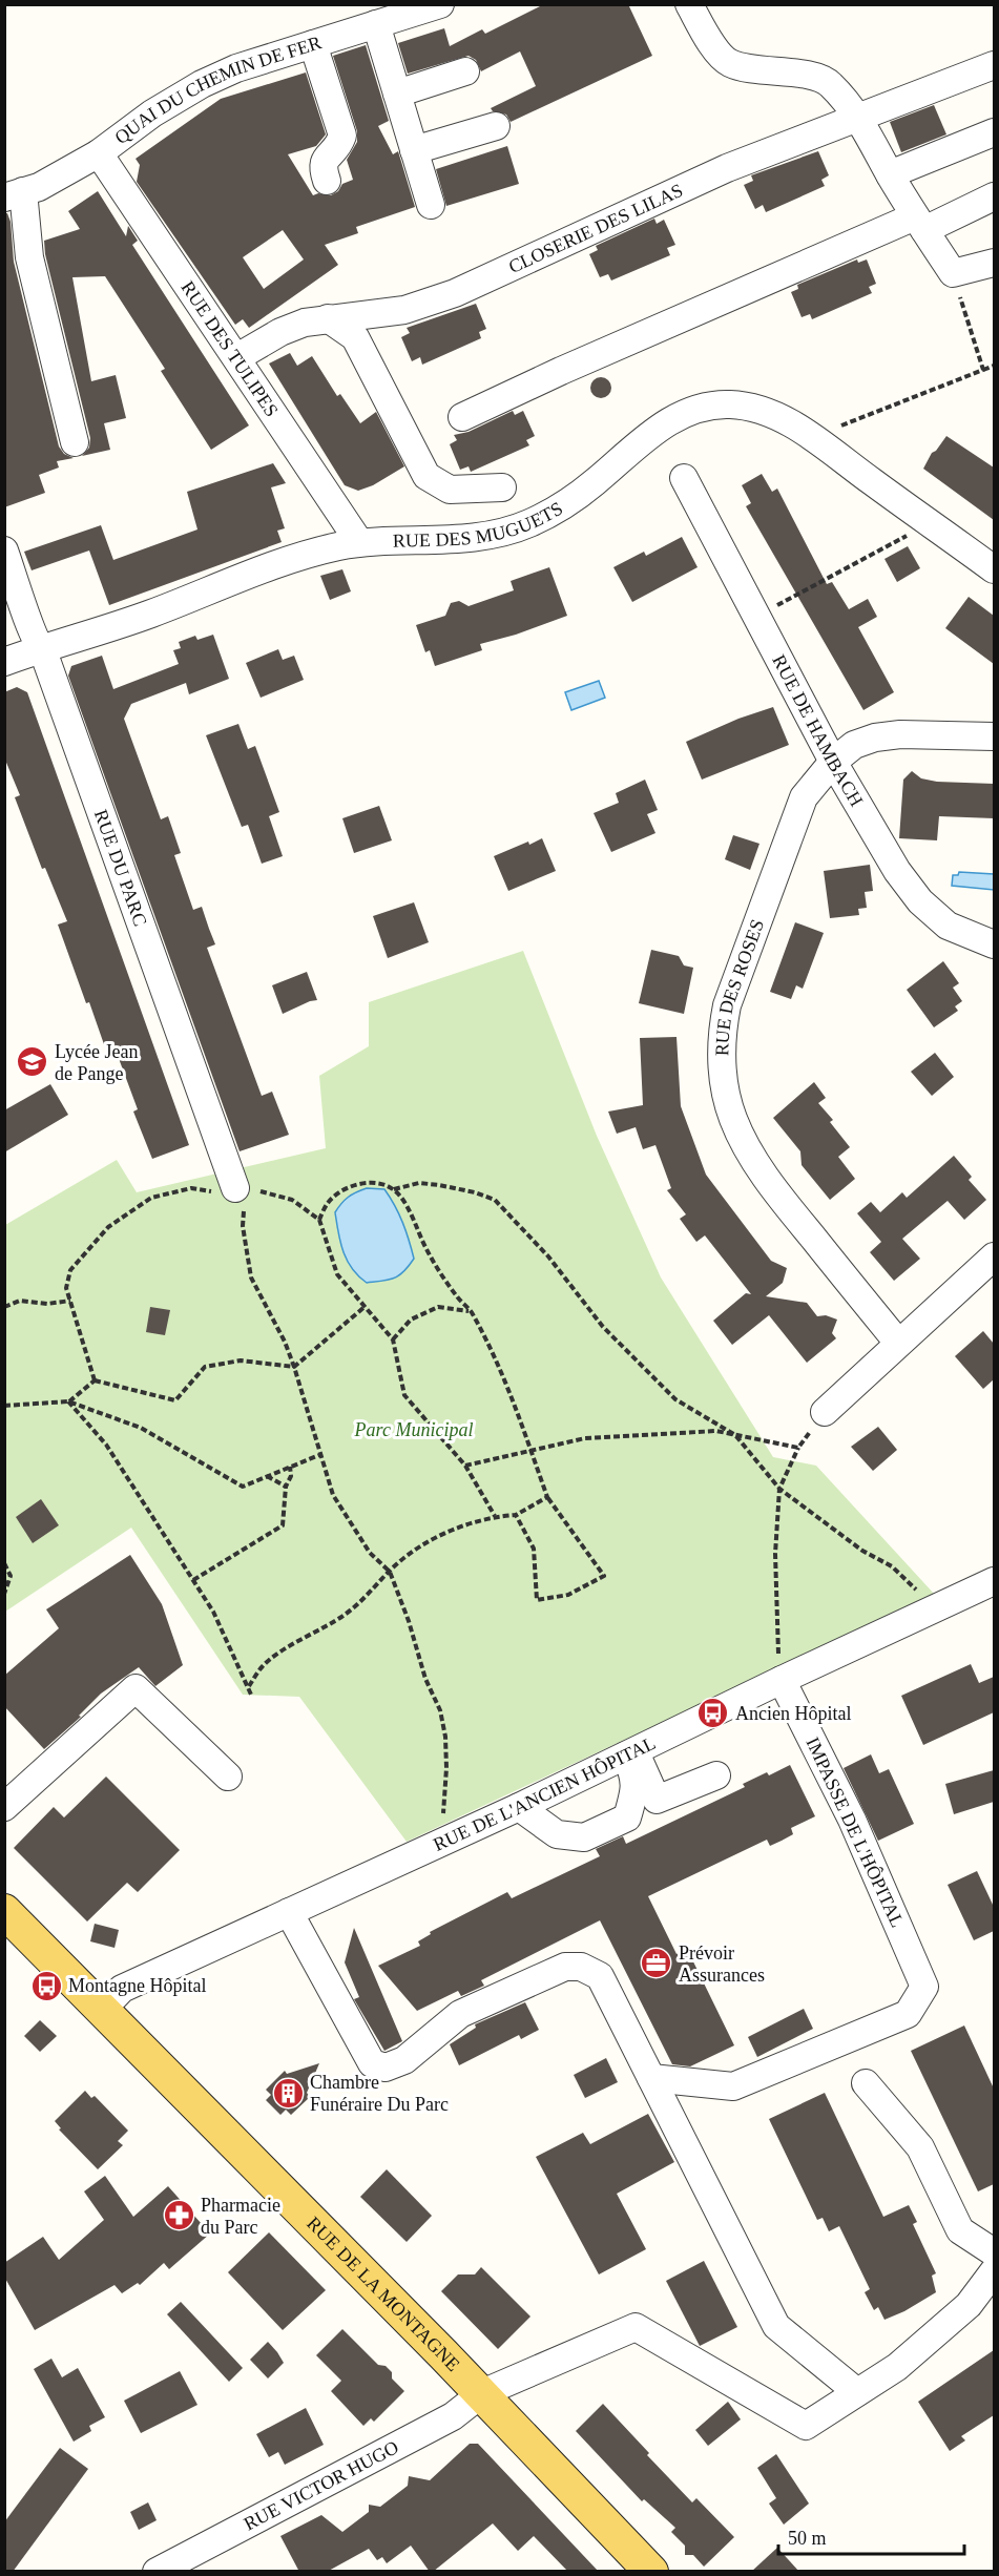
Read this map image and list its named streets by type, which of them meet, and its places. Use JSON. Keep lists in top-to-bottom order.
{
  "streets": {
    "main road": ["RUE DE LA MONTAGNE"],
    "street": [
      "QUAI DU CHEMIN DE FER",
      "CLOSERIE DES LILAS",
      "RUE DES TULIPES",
      "RUE DES MUGUETS",
      "RUE DE HAMBACH",
      "RUE DU PARC",
      "RUE DES ROSES",
      "RUE DE L'ANCIEN HÔPITAL",
      "IMPASSE DE L'HÔPITAL",
      "RUE VICTOR HUGO"
    ]
  },
  "crossings": [
    ["QUAI DU CHEMIN DE FER", "RUE DES TULIPES"],
    ["CLOSERIE DES LILAS", "RUE DES TULIPES"],
    ["RUE DES TULIPES", "RUE DES MUGUETS"],
    ["RUE DES MUGUETS", "RUE DU PARC"],
    ["RUE DE HAMBACH", "RUE DES ROSES"],
    ["RUE DE L'ANCIEN HÔPITAL", "IMPASSE DE L'HÔPITAL"],
    ["RUE DE L'ANCIEN HÔPITAL", "RUE DE LA MONTAGNE"],
    ["RUE DE LA MONTAGNE", "RUE VICTOR HUGO"]
  ],
  "parks": ["Parc Municipal"],
  "places": {
    "school or university": ["Lycée Jean de Pange"],
    "bus stop": ["Ancien Hôpital", "Montagne Hôpital"],
    "office": ["Prévoir Assurances"],
    "building": ["Chambre Funéraire Du Parc"],
    "pharmacy": ["Pharmacie du Parc"]
  },
  "scale_bar": "50 m"
}
